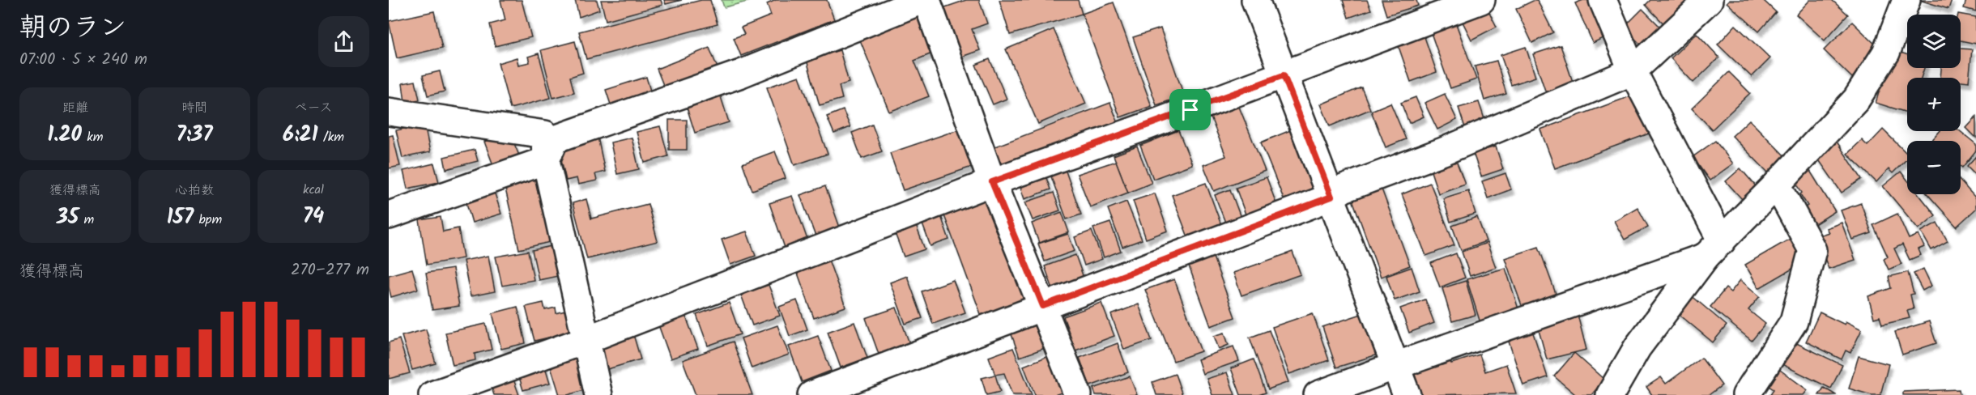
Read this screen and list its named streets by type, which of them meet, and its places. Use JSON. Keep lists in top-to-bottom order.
{
  "page": {
    "heading": ["朝のラン", "07:00 · 5 × 240 m"],
    "map_buttons": ["+", "−"],
    "stats": [
      ["距離", "1.20 km"],
      ["時間", "7:37"],
      ["ペース", "6:21 /km"],
      ["獲得標高", "35 m"],
      ["心拍数", "157 bpm"],
      ["kcal", "74"]
    ],
    "chart": ["獲得標高", "270–277 m"]
  }
}
